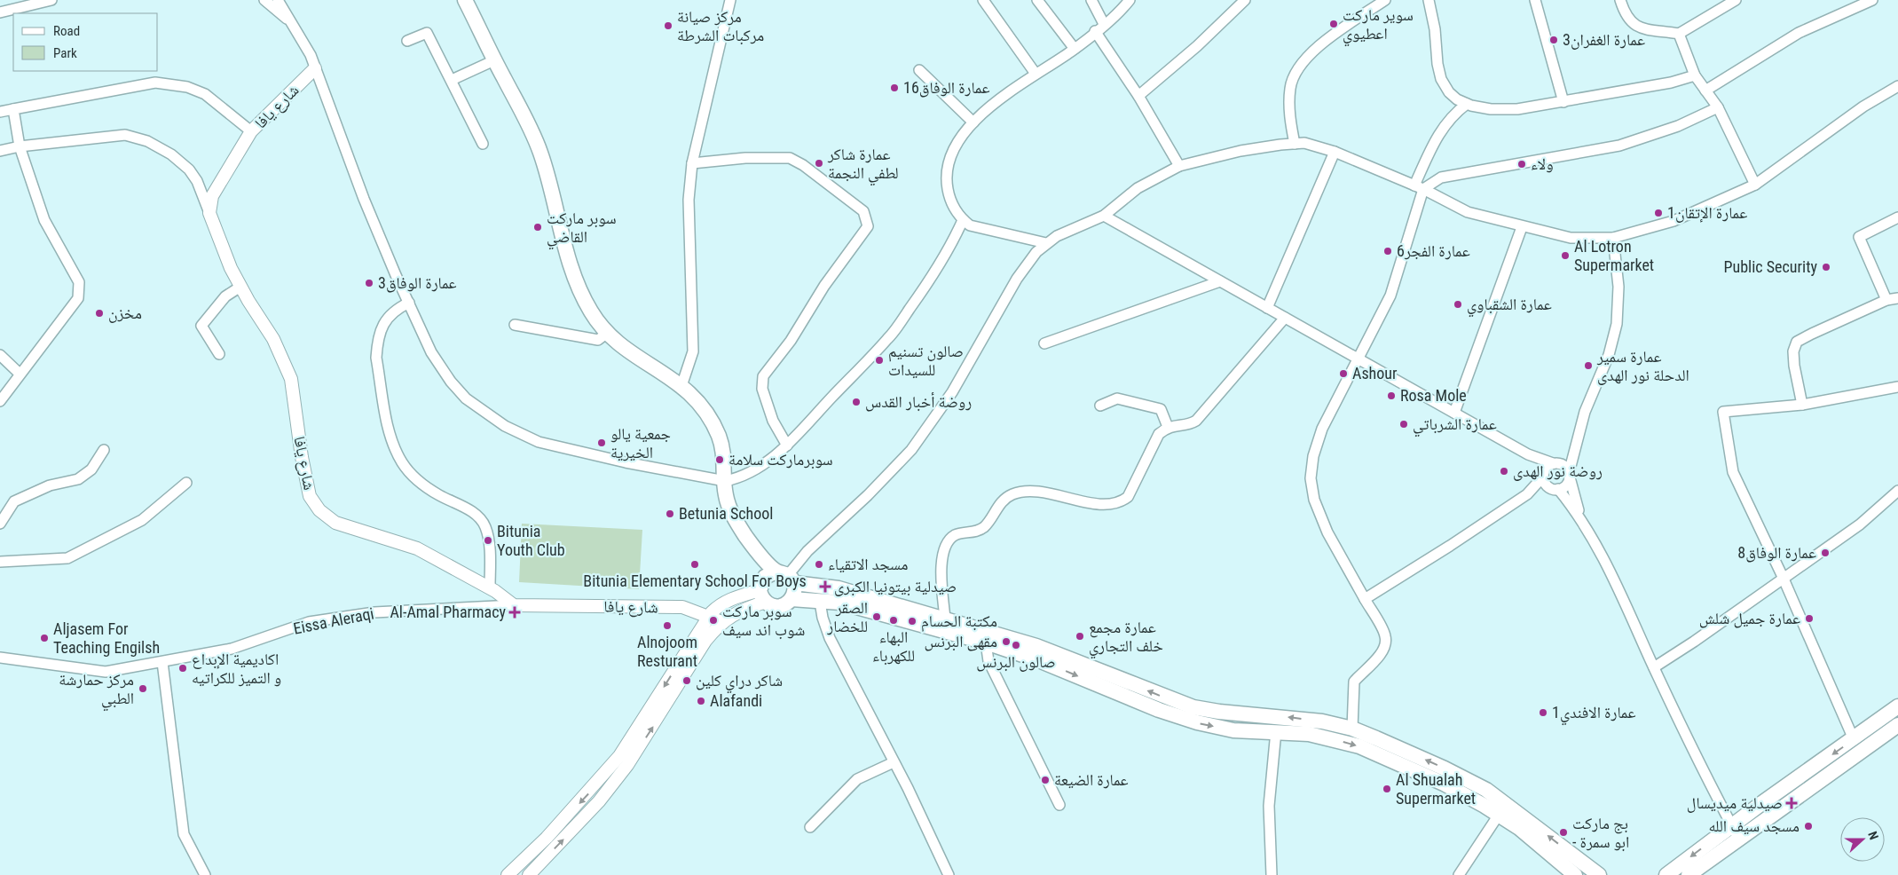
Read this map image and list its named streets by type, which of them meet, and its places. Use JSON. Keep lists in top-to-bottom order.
{
  "streets": {
    "street": ["شارع يافا", "Eissa Aleraqi"]
  },
  "crossings": [
    ["شارع يافا", "Eissa Aleraqi"]
  ],
  "places": {
    "other": [
      "سوير ماركت اعطيوي",
      "مركز صيانة مركبات الشرطة",
      "عمارة الغفران3",
      "عمارة الوفاق16",
      "عمارة شاكر لطفي النجمة",
      "ولاء",
      "عمارة الإتقان1",
      "سوبر ماركت القاضي",
      "عمارة الفجر6",
      "Al Lotron Supermarket",
      "Public Security",
      "عمارة الوفاق3",
      "عمارة الشقباوي",
      "مخزن",
      "صالون تسنيم للسيدات",
      "عمارة سمير الدحلة نور الهدى",
      "Ashour",
      "Rosa Mole",
      "روضة أخبار القدس",
      "عمارة الشرباتي",
      "جمعية يالو الخيرية",
      "سوبرماركت سلامة",
      "روضة نور الهدى",
      "Betunia School",
      "Bitunia Youth Club",
      "عمارة الوفاق8",
      "Bitunia Elementary School For Boys",
      "مسجد الاتقياء",
      "الصقر للخضار",
      "عمارة جميل شلش",
      "سوبر ماركت شوب اند سيف",
      "البهاء للكهرباء",
      "مكتبة الحسام",
      "Alnojoom Resturant",
      "عمارة مجمع خلف التجاري",
      "Aljasem For Teaching Engilsh",
      "مقهى البرنس",
      "صالون البرنس",
      "اكاديمية الإبداع و التميز للكراتيه",
      "شاكر دراي كلين",
      "مركز حمارشة الطبي",
      "Alafandi",
      "عمارة الافندي1",
      "عمارة الضيعة",
      "Al Shualah Supermarket",
      "مسجد سيف الله",
      "بج ماركت - ابو سمرة"
    ],
    "health": ["صيدلية بيتونيا الكبرى", "Al-Amal Pharmacy", "صيدلية ميديسال"]
  },
  "legend": ["Road", "Park"],
  "north": "right"
}
